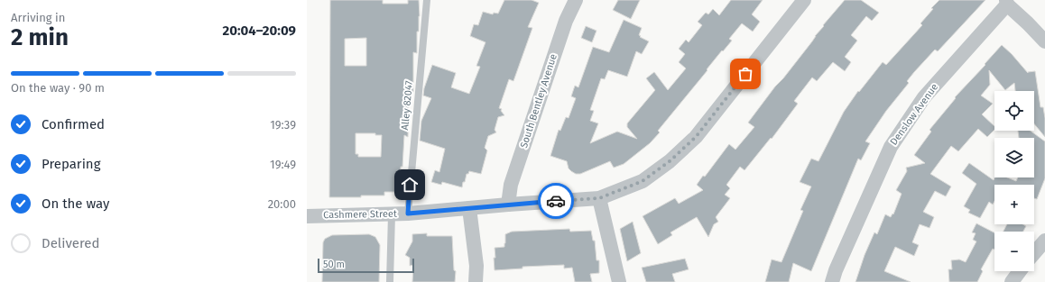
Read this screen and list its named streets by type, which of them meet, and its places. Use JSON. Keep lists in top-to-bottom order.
{
  "streets": {
    "street": ["South Bentley Avenue", "Denslow Avenue", "Cashmere Street"],
    "lane": ["Alley 82047"]
  },
  "crossings": [
    ["South Bentley Avenue", "Cashmere Street"],
    ["Alley 82047", "Cashmere Street"]
  ],
  "scale_bar": "50 m",
  "page": {
    "heading": ["2 min", "Arriving in", "20:04–20:09"],
    "bar": "On the way · 90 m",
    "map_buttons": ["+", "−"],
    "list": [
      ["Confirmed", "19:39"],
      ["Preparing", "19:49"],
      ["On the way", "20:00"],
      "Delivered"
    ],
    "scale": "50 m"
  }
}
